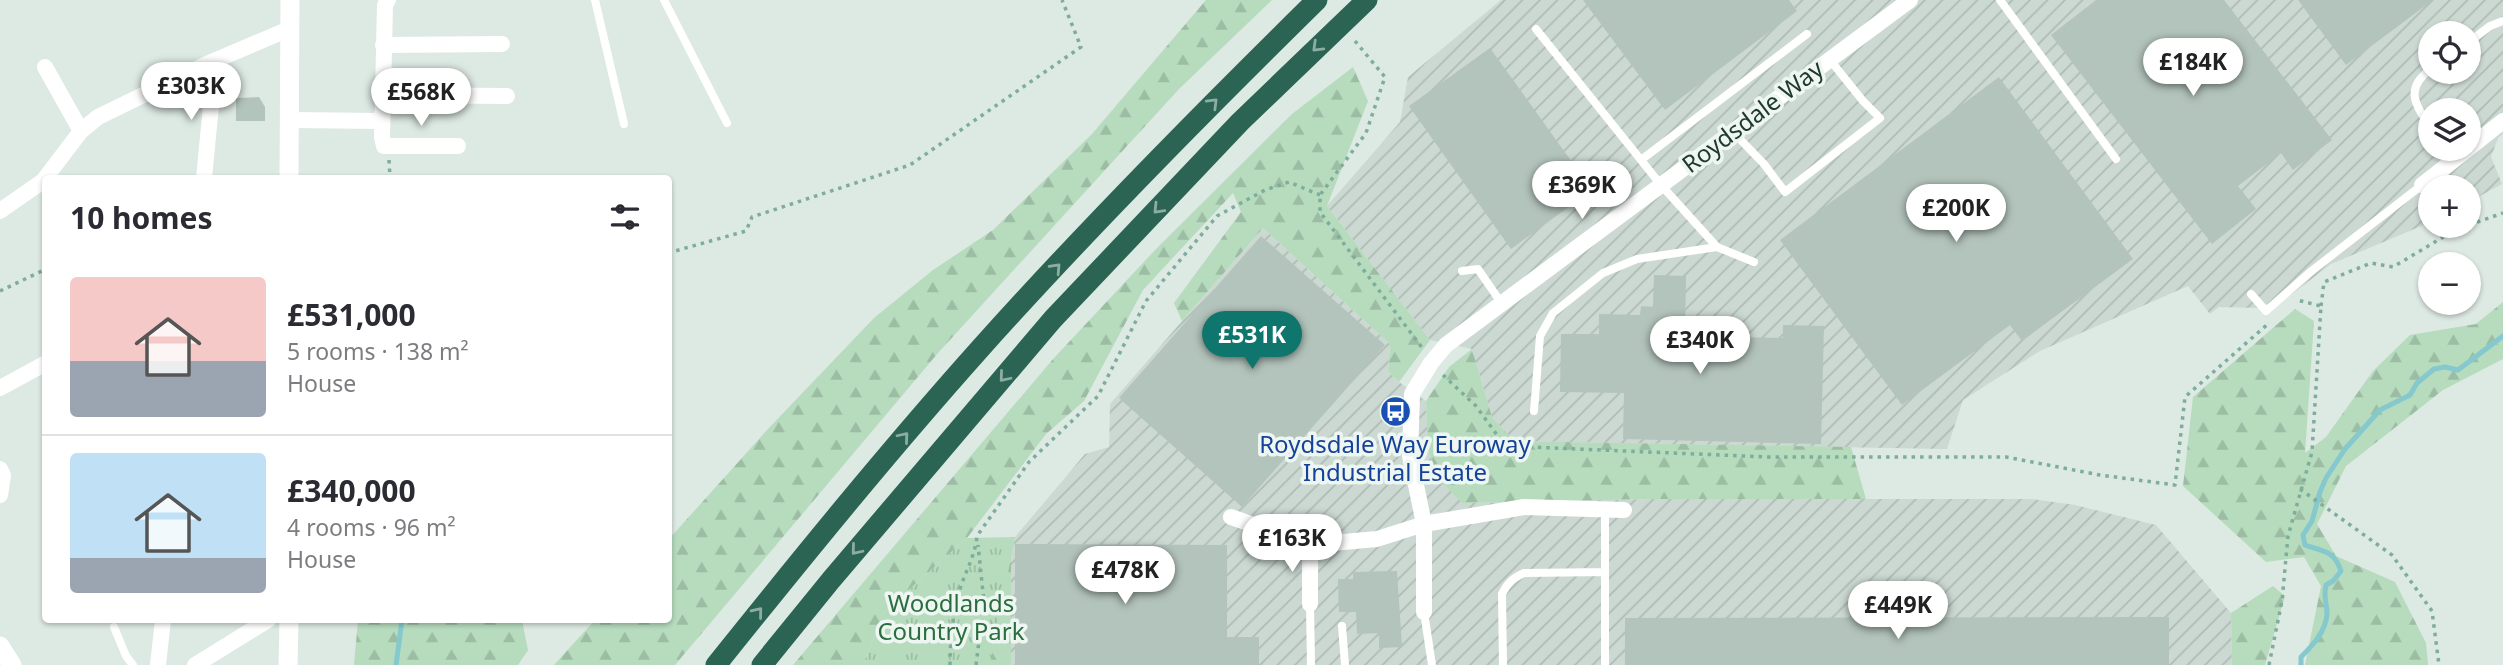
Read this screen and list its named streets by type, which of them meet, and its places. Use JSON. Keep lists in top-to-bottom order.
{
  "streets": {
    "street": ["Roydsdale Way"]
  },
  "parks": ["Woodlands Country Park"],
  "places": {
    "bus stop": ["Roydsdale Way Euroway Industrial Estate"]
  },
  "page": {
    "map_buttons": ["+", "−"],
    "price": [
      "£184K",
      "£303K",
      "£568K",
      "£369K",
      "£200K",
      "£531K",
      "£340K",
      "£163K",
      "£478K",
      "£449K"
    ],
    "heading": "10 homes",
    "list": [
      {
        "name": "£531,000",
        "note": "5 rooms · 138 m² · House"
      },
      {
        "name": "£340,000",
        "note": "4 rooms · 96 m² · House"
      }
    ]
  }
}
